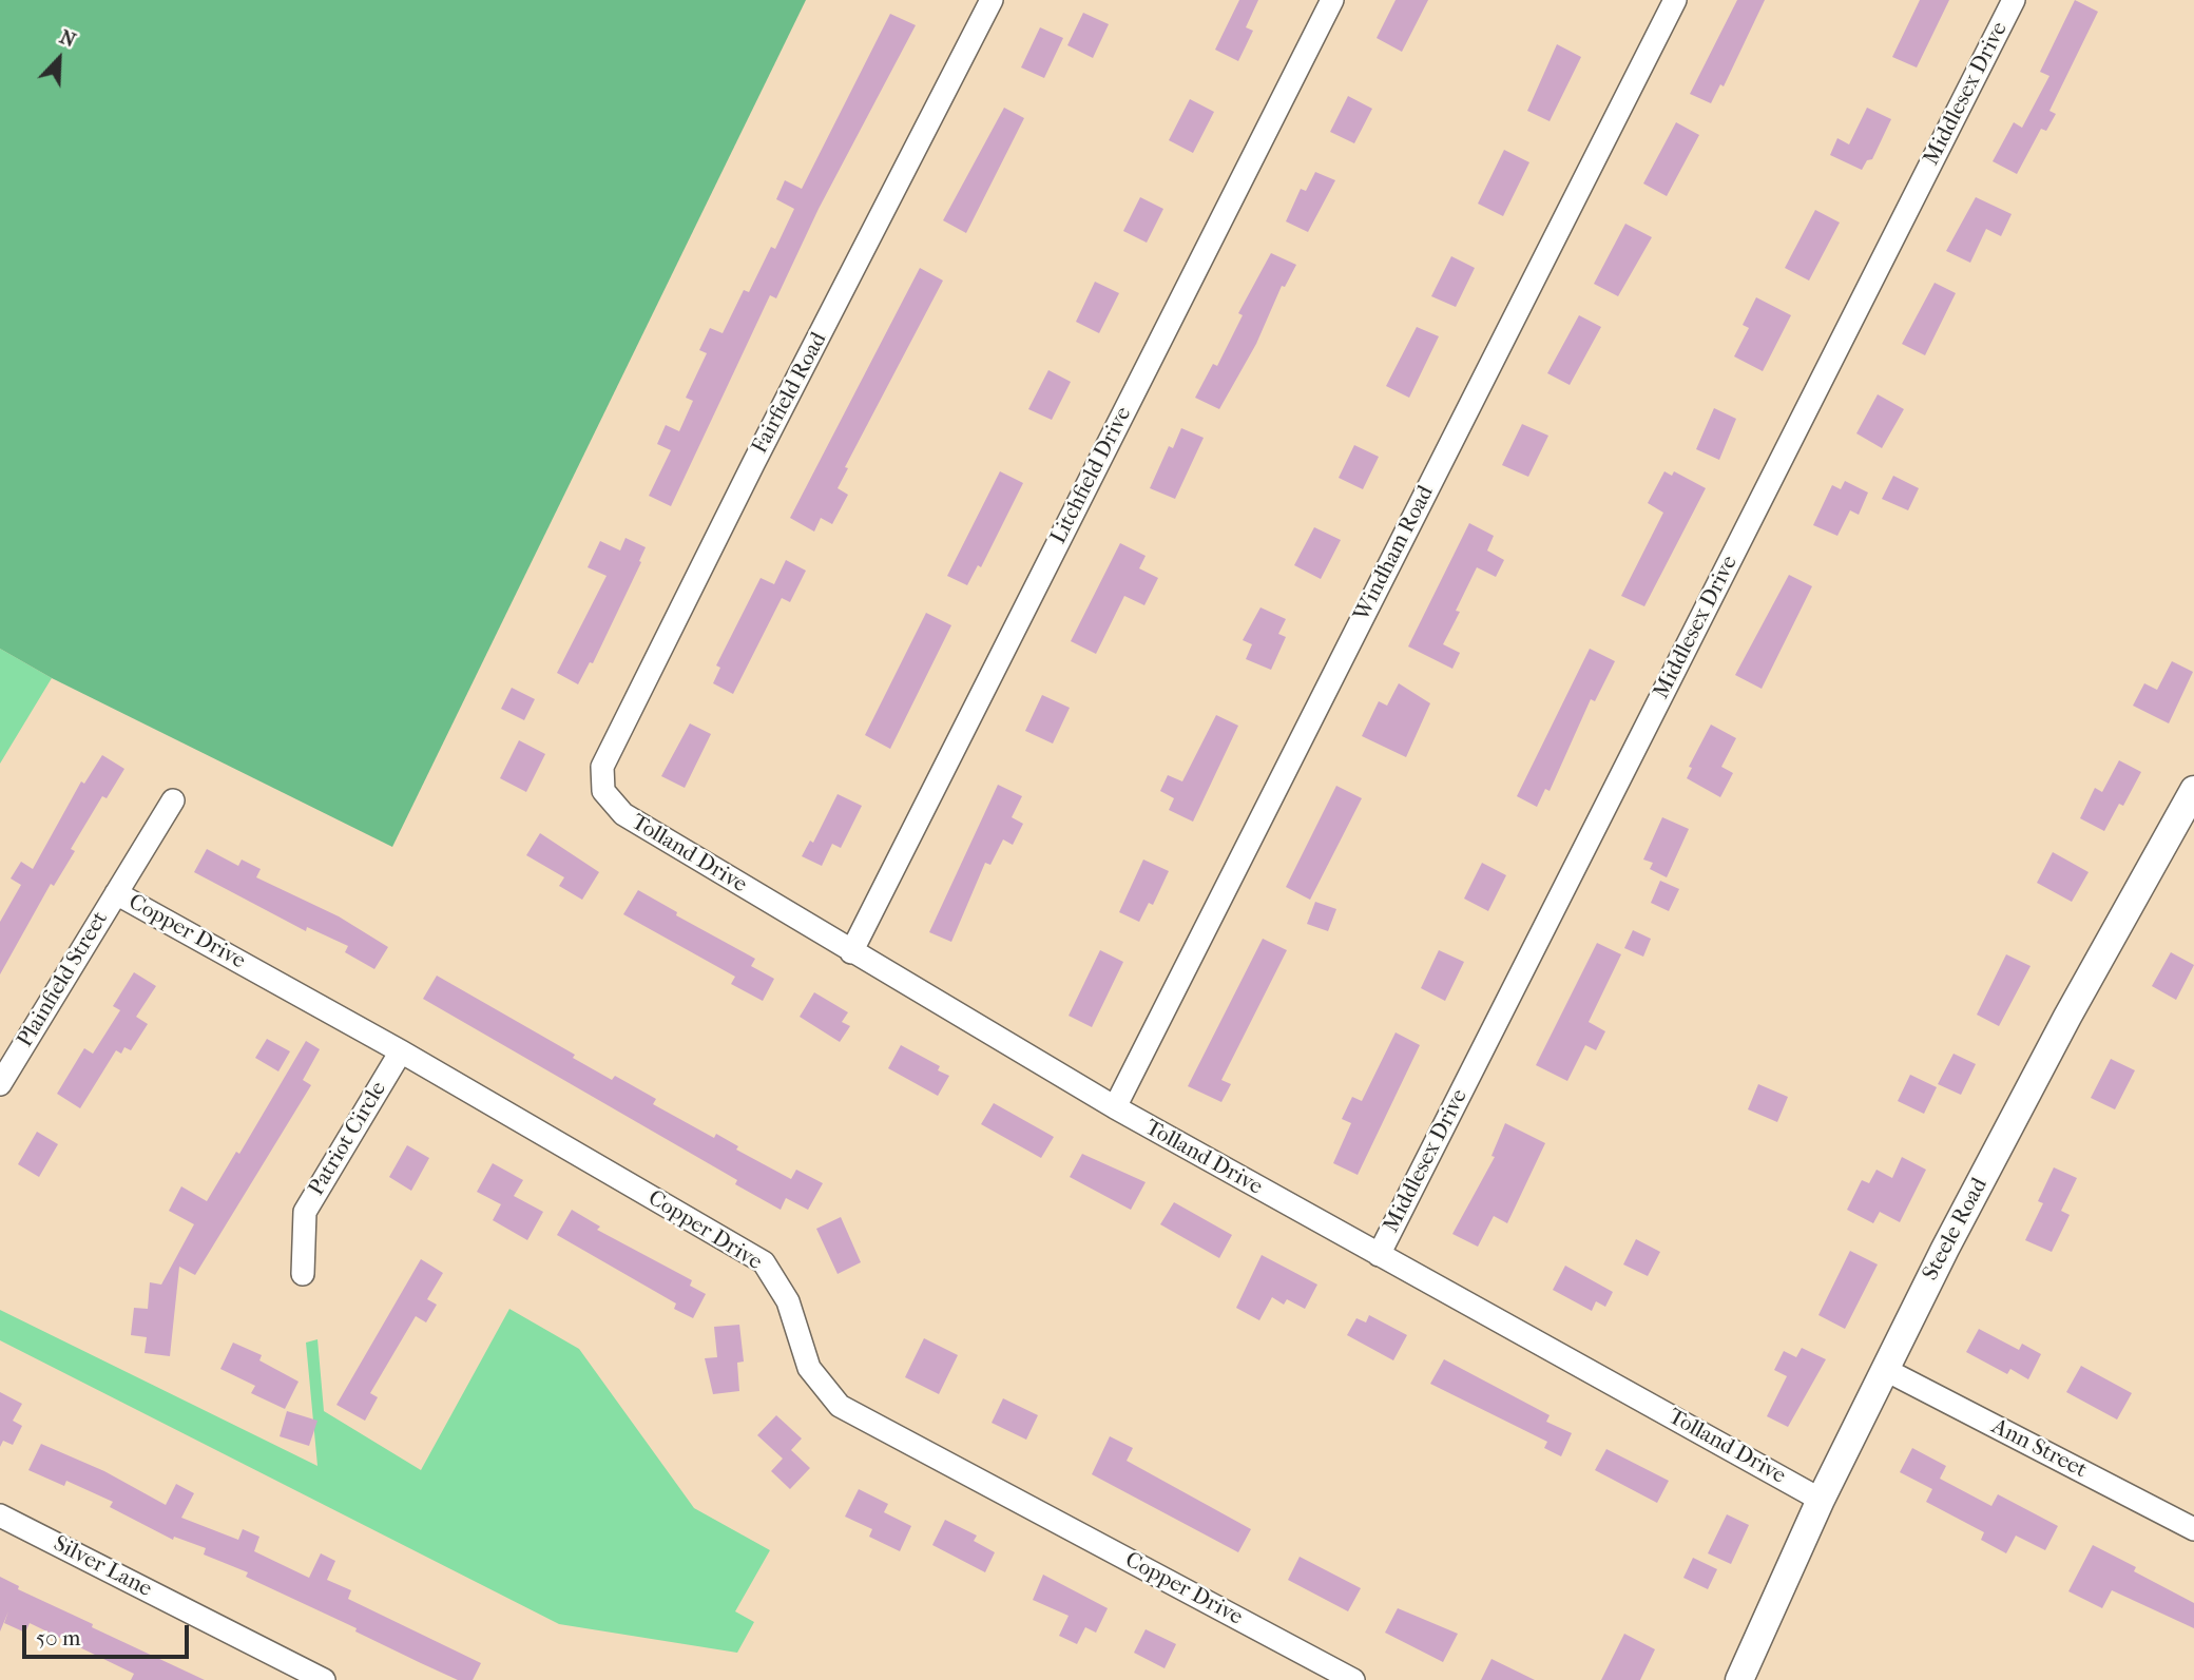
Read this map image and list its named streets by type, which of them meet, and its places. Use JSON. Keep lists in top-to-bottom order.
{
  "streets": {
    "street": [
      "Middlesex Drive",
      "Fairfield Road",
      "Litchfield Drive",
      "Windham Road",
      "Tolland Drive",
      "Copper Drive",
      "Plainfield Street",
      "Patriot Circle",
      "Steele Road",
      "Ann Street",
      "Silver Lane"
    ]
  },
  "crossings": [
    ["Middlesex Drive", "Tolland Drive"],
    ["Fairfield Road", "Tolland Drive"],
    ["Litchfield Drive", "Tolland Drive"],
    ["Windham Road", "Tolland Drive"],
    ["Tolland Drive", "Steele Road"],
    ["Copper Drive", "Plainfield Street"],
    ["Copper Drive", "Patriot Circle"],
    ["Steele Road", "Ann Street"]
  ],
  "scale_bar": "50 m",
  "north": "top right"
}
